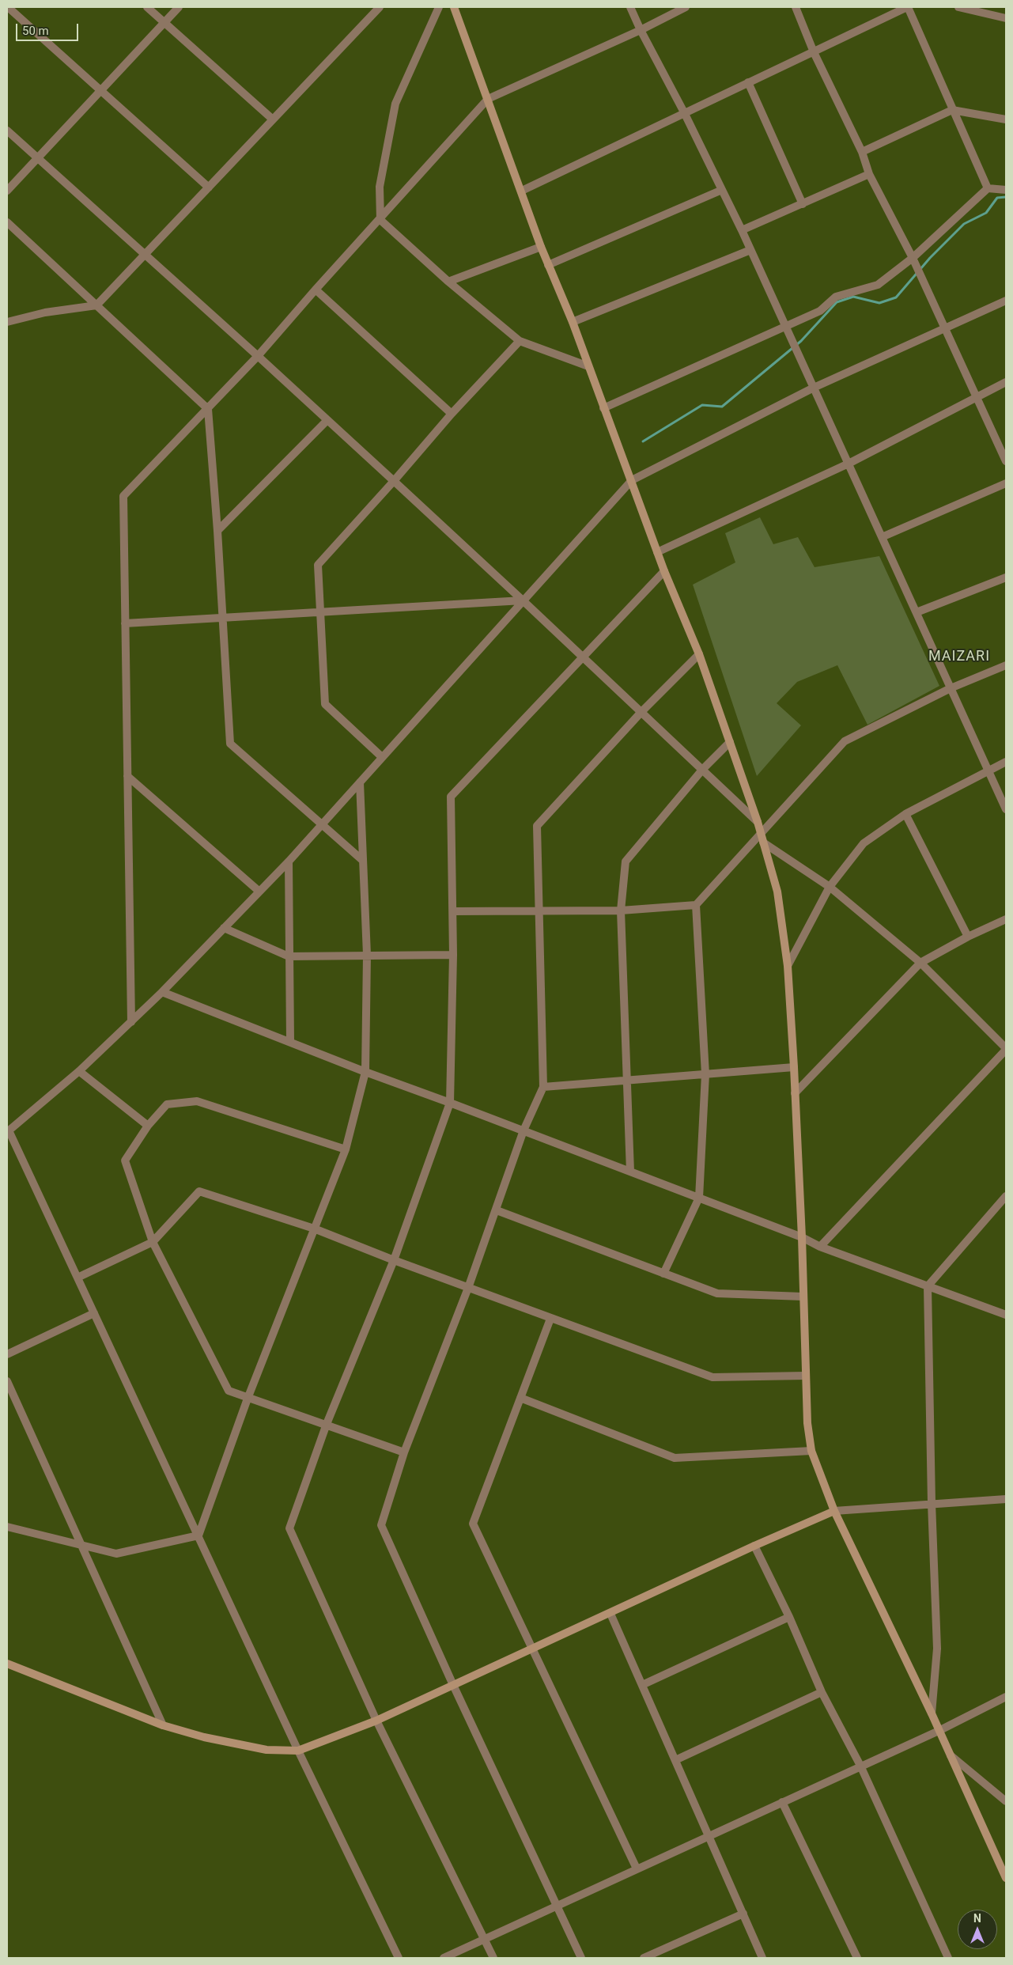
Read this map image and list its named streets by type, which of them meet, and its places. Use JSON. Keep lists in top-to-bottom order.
{
  "districts": ["MAIZARI"],
  "scale_bar": "50 m",
  "north": "top"
}
